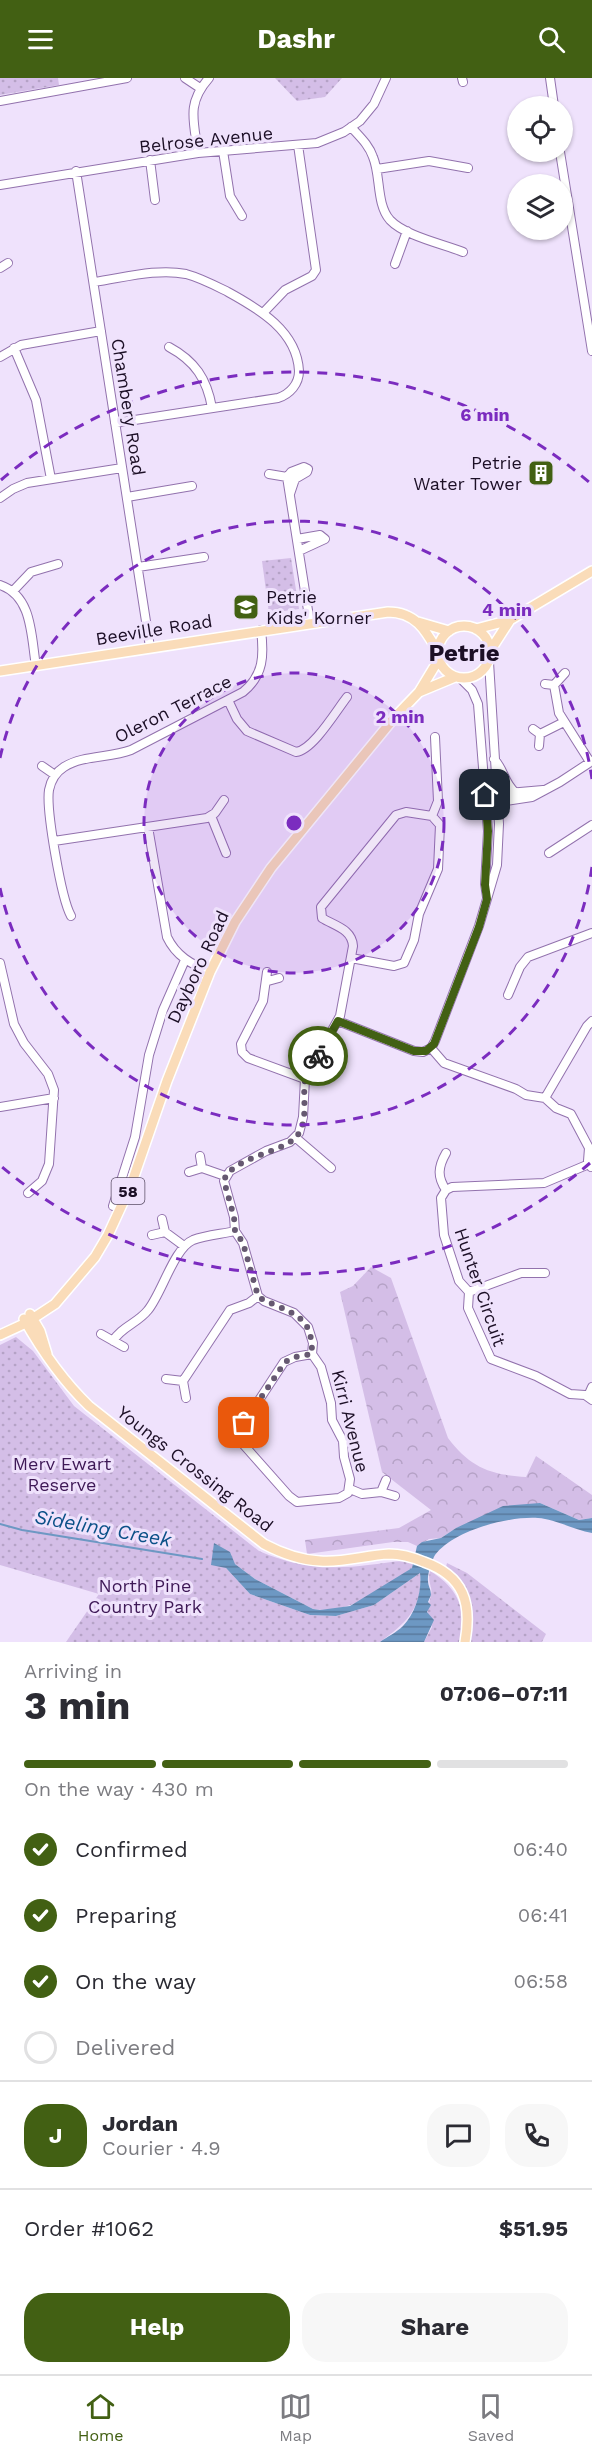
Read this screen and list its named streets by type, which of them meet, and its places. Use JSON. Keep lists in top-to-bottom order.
{
  "streets": {
    "main road": [
      "Beeville Road",
      "Dayboro Road",
      "58",
      "Youngs Crossing Road"
    ],
    "street": [
      "Belrose Avenue",
      "Chambery Road",
      "Oleron Terrace",
      "Hunter Circuit",
      "Kirri Avenue"
    ]
  },
  "crossings": [
    ["Belrose Avenue", "Chambery Road"],
    ["Chambery Road", "Beeville Road"],
    ["Beeville Road", "Oleron Terrace"],
    ["Beeville Road", "Dayboro Road"],
    ["Beeville Road", "58"],
    ["Dayboro Road", "58"],
    ["Dayboro Road", "Youngs Crossing Road"]
  ],
  "districts": ["Petrie"],
  "water": ["Sideling Creek"],
  "parks": ["Merv Ewart Reserve", "North Pine Country Park"],
  "places": {
    "building": ["Petrie Water Tower"],
    "school or university": ["Petrie Kids' Korner"]
  },
  "page": {
    "header": "Dashr",
    "heading": ["3 min", "Arriving in", "07:06–07:11"],
    "panel": [
      "Jordan",
      "Courier · 4.9",
      "Order #1062",
      "$51.95"
    ],
    "bar": "On the way · 430 m",
    "list": [
      ["Confirmed", "06:40"],
      ["Preparing", "06:41"],
      ["On the way", "06:58"],
      "Delivered"
    ],
    "round": "J",
    "buttons": ["Help", "Share"],
    "tabs": ["Home", "Map", "Saved"]
  },
  "rings": ["6 min", "4 min", "2 min"]
}
